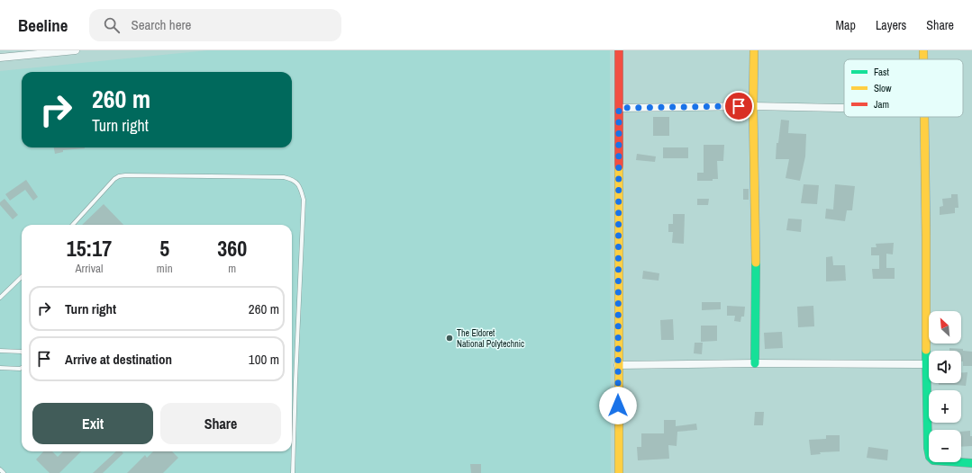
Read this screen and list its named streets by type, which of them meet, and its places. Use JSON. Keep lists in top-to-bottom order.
{
  "places": ["The Eldoret National Polytechnic"],
  "legend": ["Fast", "Slow", "Jam"],
  "north": "top left",
  "page": {
    "header": "Beeline",
    "search": "Search here",
    "nav": ["Map", "Layers", "Share"],
    "turn": ["260 m", "Turn right"],
    "eta": [
      "15:17",
      "Arrival",
      "5",
      "min",
      "360",
      "m"
    ],
    "list": [
      {
        "name": "Turn right",
        "value": "260 m"
      },
      {
        "name": "Arrive at destination",
        "value": "100 m"
      }
    ],
    "map_buttons": ["+", "−"],
    "buttons": ["Exit", "Share"]
  }
}
